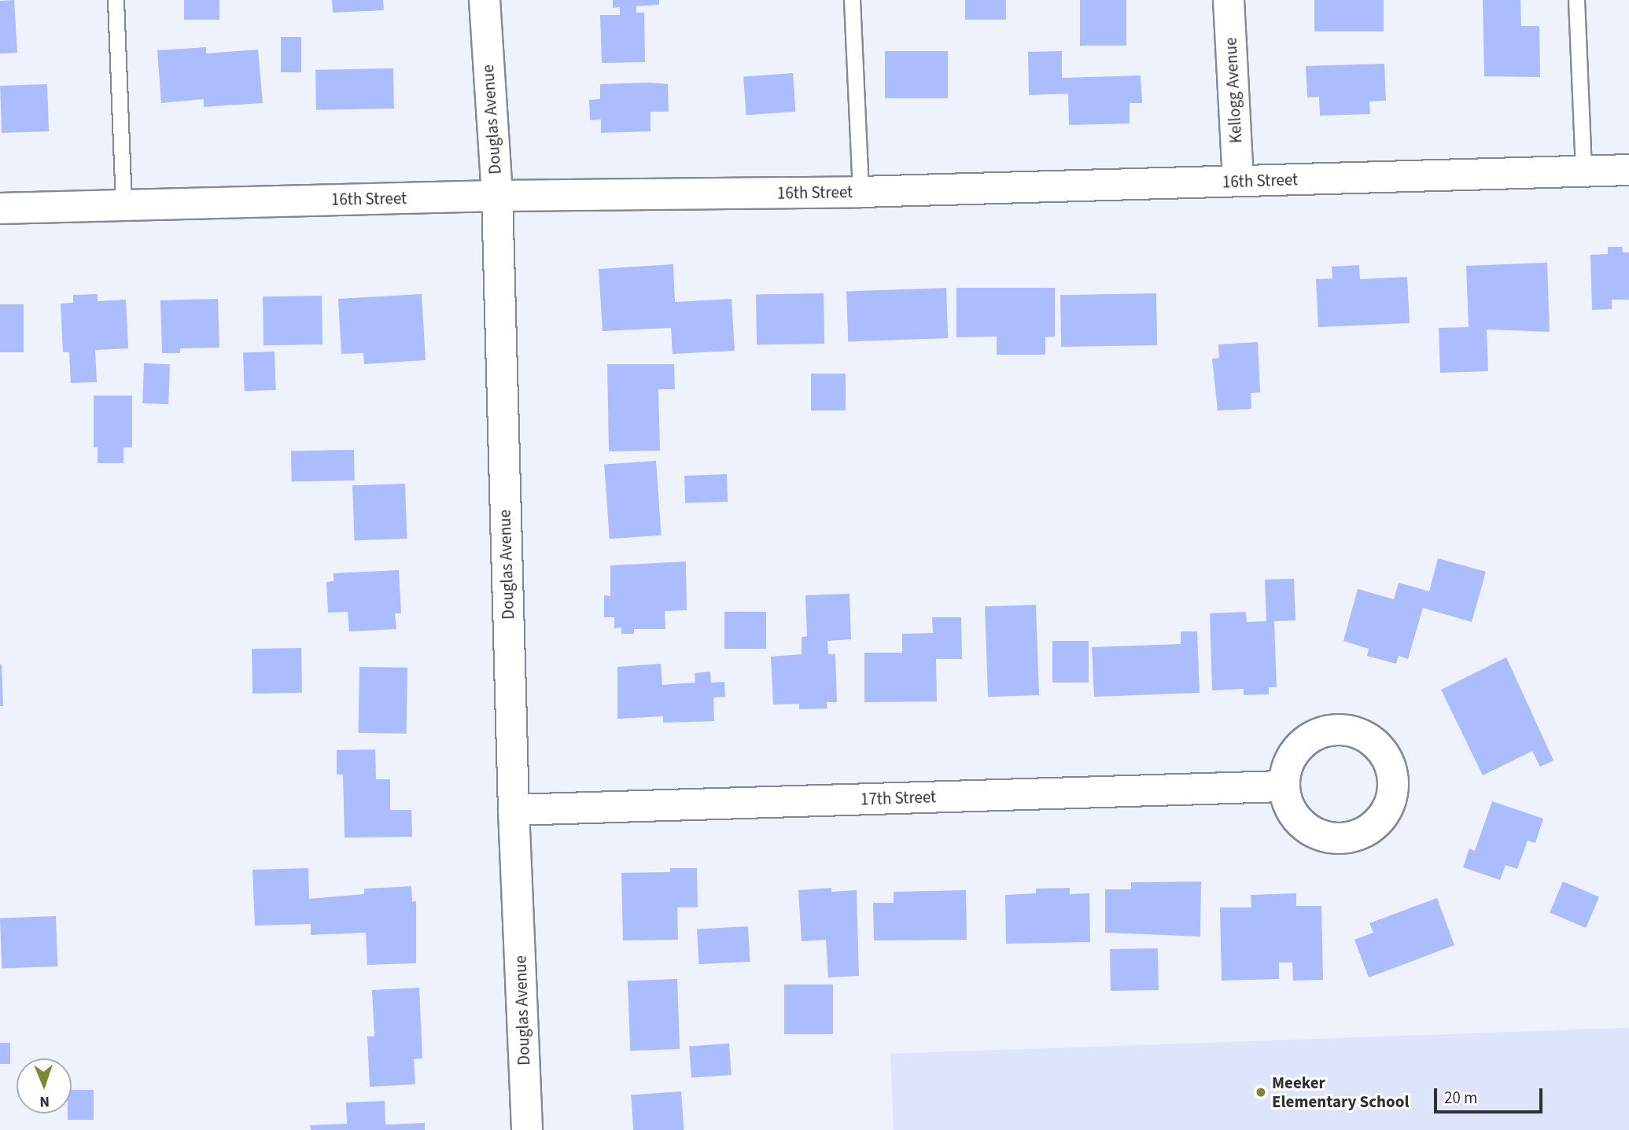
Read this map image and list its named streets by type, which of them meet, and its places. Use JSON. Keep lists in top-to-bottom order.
{
  "streets": {
    "street": [
      "Kellogg Avenue",
      "Douglas Avenue",
      "16th Street",
      "17th Street"
    ]
  },
  "crossings": [
    ["Kellogg Avenue", "16th Street"],
    ["Douglas Avenue", "16th Street"],
    ["Douglas Avenue", "17th Street"]
  ],
  "places": ["Meeker Elementary School"],
  "scale_bar": "20 m",
  "north": "bottom"
}
